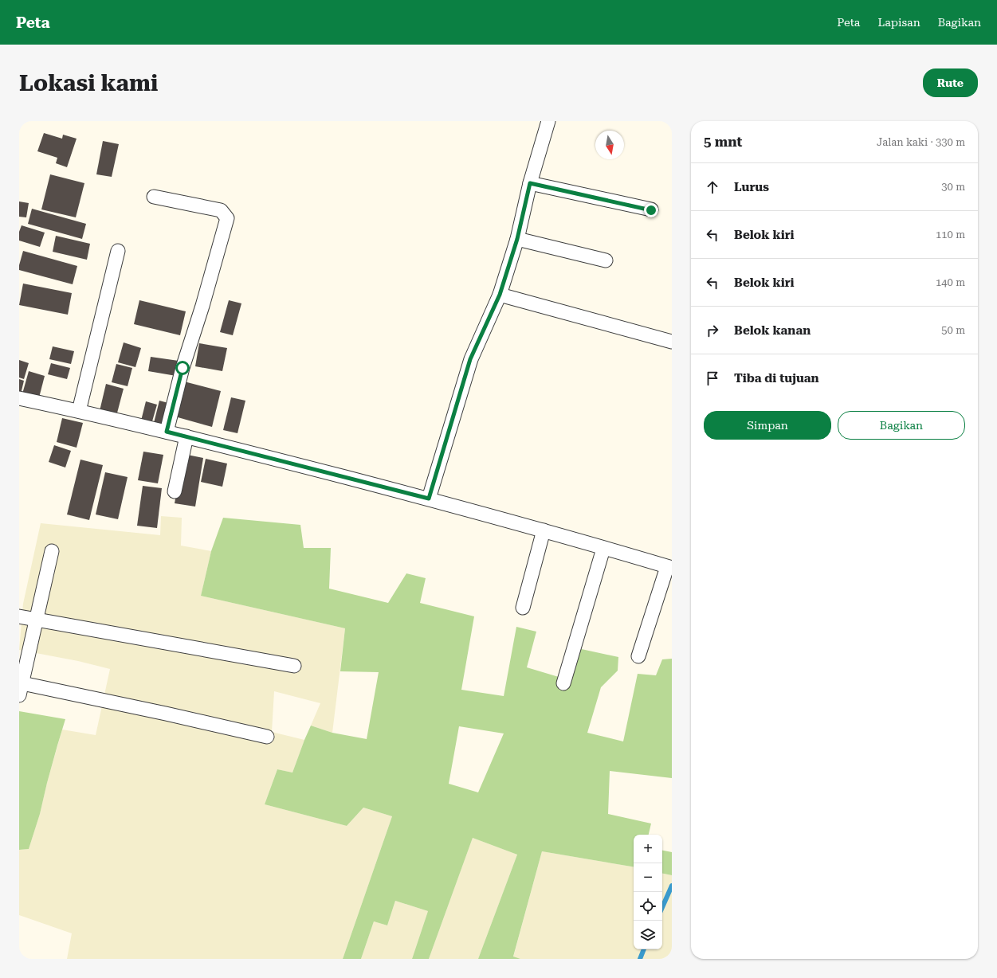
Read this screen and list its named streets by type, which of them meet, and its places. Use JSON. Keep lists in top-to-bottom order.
{
  "north": "bottom",
  "page": {
    "header": "Peta",
    "nav": ["Peta", "Lapisan", "Bagikan"],
    "buttons": [
      "Rute",
      ["Simpan", "Bagikan"]
    ],
    "title": "Lokasi kami",
    "heading": ["5 mnt", "Jalan kaki · 330 m"],
    "list": [
      ["Lurus", "30 m"],
      ["Belok kiri", "110 m"],
      ["Belok kiri", "140 m"],
      ["Belok kanan", "50 m"],
      "Tiba di tujuan"
    ],
    "map_buttons": ["+", "−"]
  }
}
